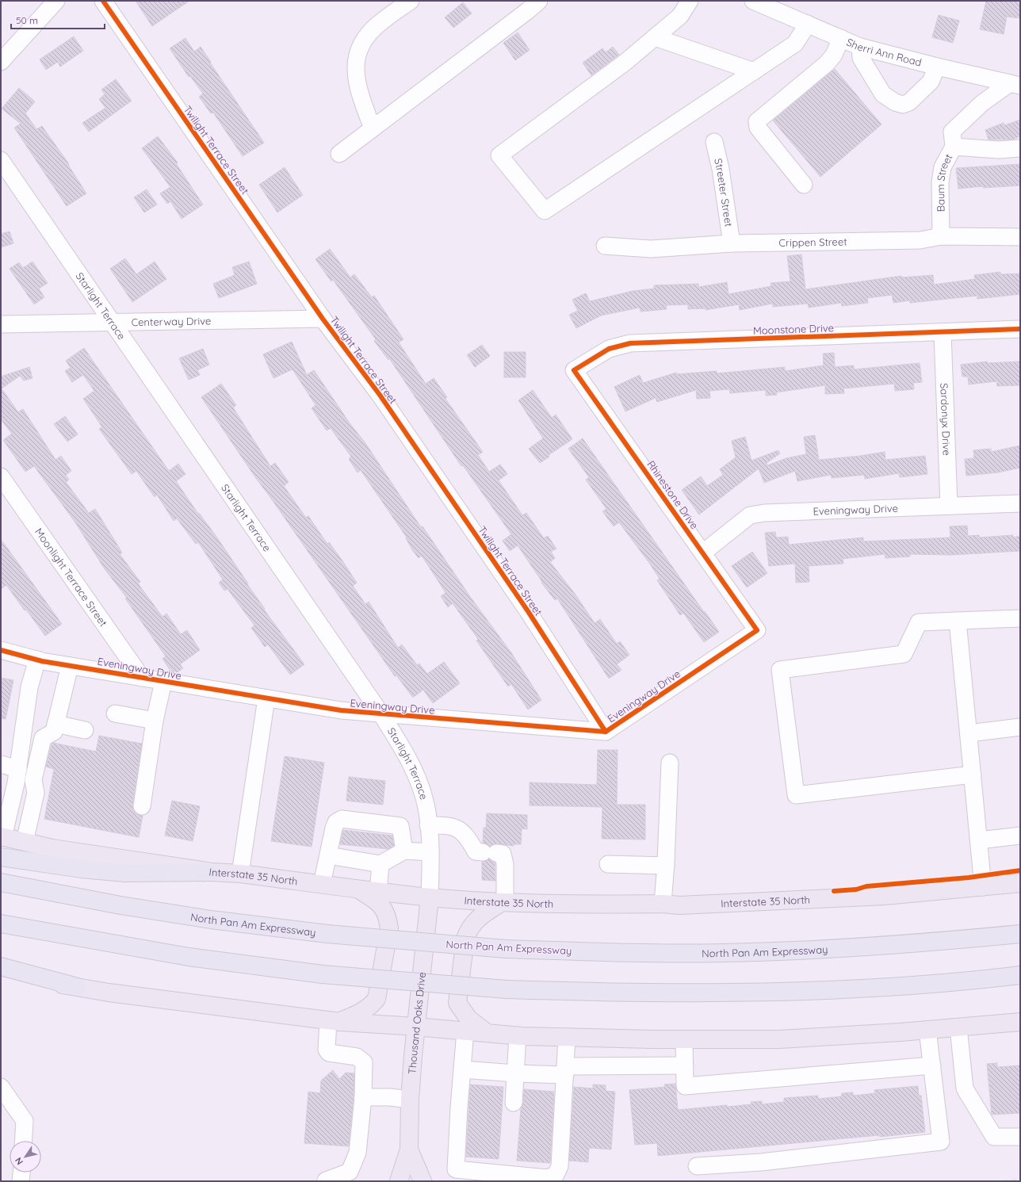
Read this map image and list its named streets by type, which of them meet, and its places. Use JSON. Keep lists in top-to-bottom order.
{
  "streets": {
    "highway": ["North Pan Am Expressway"],
    "main road": ["Interstate 35 North", "Thousand Oaks Drive"],
    "street": [
      "Sherri Ann Road",
      "Twilight Terrace Street",
      "Baum Street",
      "Streeter Street",
      "Crippen Street",
      "Starlight Terrace",
      "Centerway Drive",
      "Moonstone Drive",
      "Sardonyx Drive",
      "Rhinestone Drive",
      "Eveningway Drive",
      "Moonlight Terrace Street"
    ]
  },
  "crossings": [
    ["Sherri Ann Road", "Baum Street"],
    ["Twilight Terrace Street", "Centerway Drive"],
    ["Twilight Terrace Street", "Eveningway Drive"],
    ["Baum Street", "Crippen Street"],
    ["Streeter Street", "Crippen Street"],
    ["Starlight Terrace", "Centerway Drive"],
    ["Starlight Terrace", "Eveningway Drive"],
    ["Starlight Terrace", "Interstate 35 North"],
    ["Starlight Terrace", "Thousand Oaks Drive"],
    ["Moonstone Drive", "Sardonyx Drive"],
    ["Moonstone Drive", "Rhinestone Drive"],
    ["Sardonyx Drive", "Eveningway Drive"],
    ["Rhinestone Drive", "Eveningway Drive"],
    ["Eveningway Drive", "Moonlight Terrace Street"],
    ["Interstate 35 North", "Thousand Oaks Drive"]
  ],
  "scale_bar": "50 m",
  "north": "bottom left"
}
